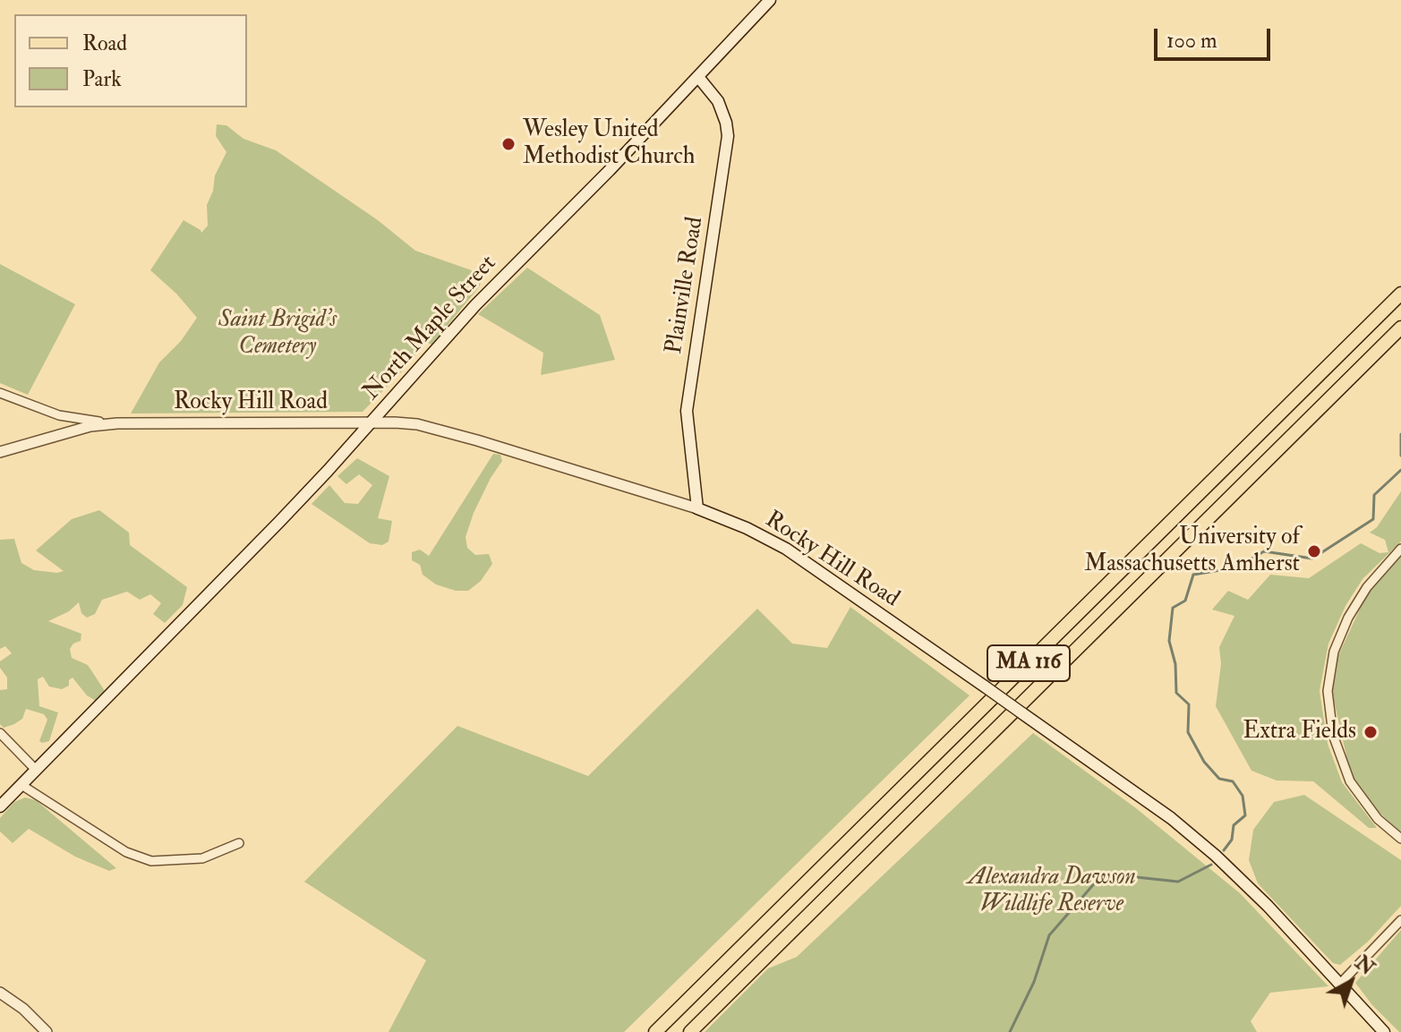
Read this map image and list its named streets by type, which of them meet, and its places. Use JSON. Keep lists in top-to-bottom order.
{
  "streets": {
    "main road": [
      "Plainville Road",
      "North Maple Street",
      "Rocky Hill Road",
      "MA 116"
    ]
  },
  "crossings": [
    ["Plainville Road", "North Maple Street"],
    ["Plainville Road", "Rocky Hill Road"],
    ["North Maple Street", "Rocky Hill Road"]
  ],
  "parks": ["Saint Brigid's Cemetery", "Alexandra Dawson Wildlife Reserve"],
  "places": ["Wesley United Methodist Church", "University of Massachusetts Amherst", "Extra Fields"],
  "legend": ["Road", "Park"],
  "scale_bar": "100 m",
  "north": "top right"
}
